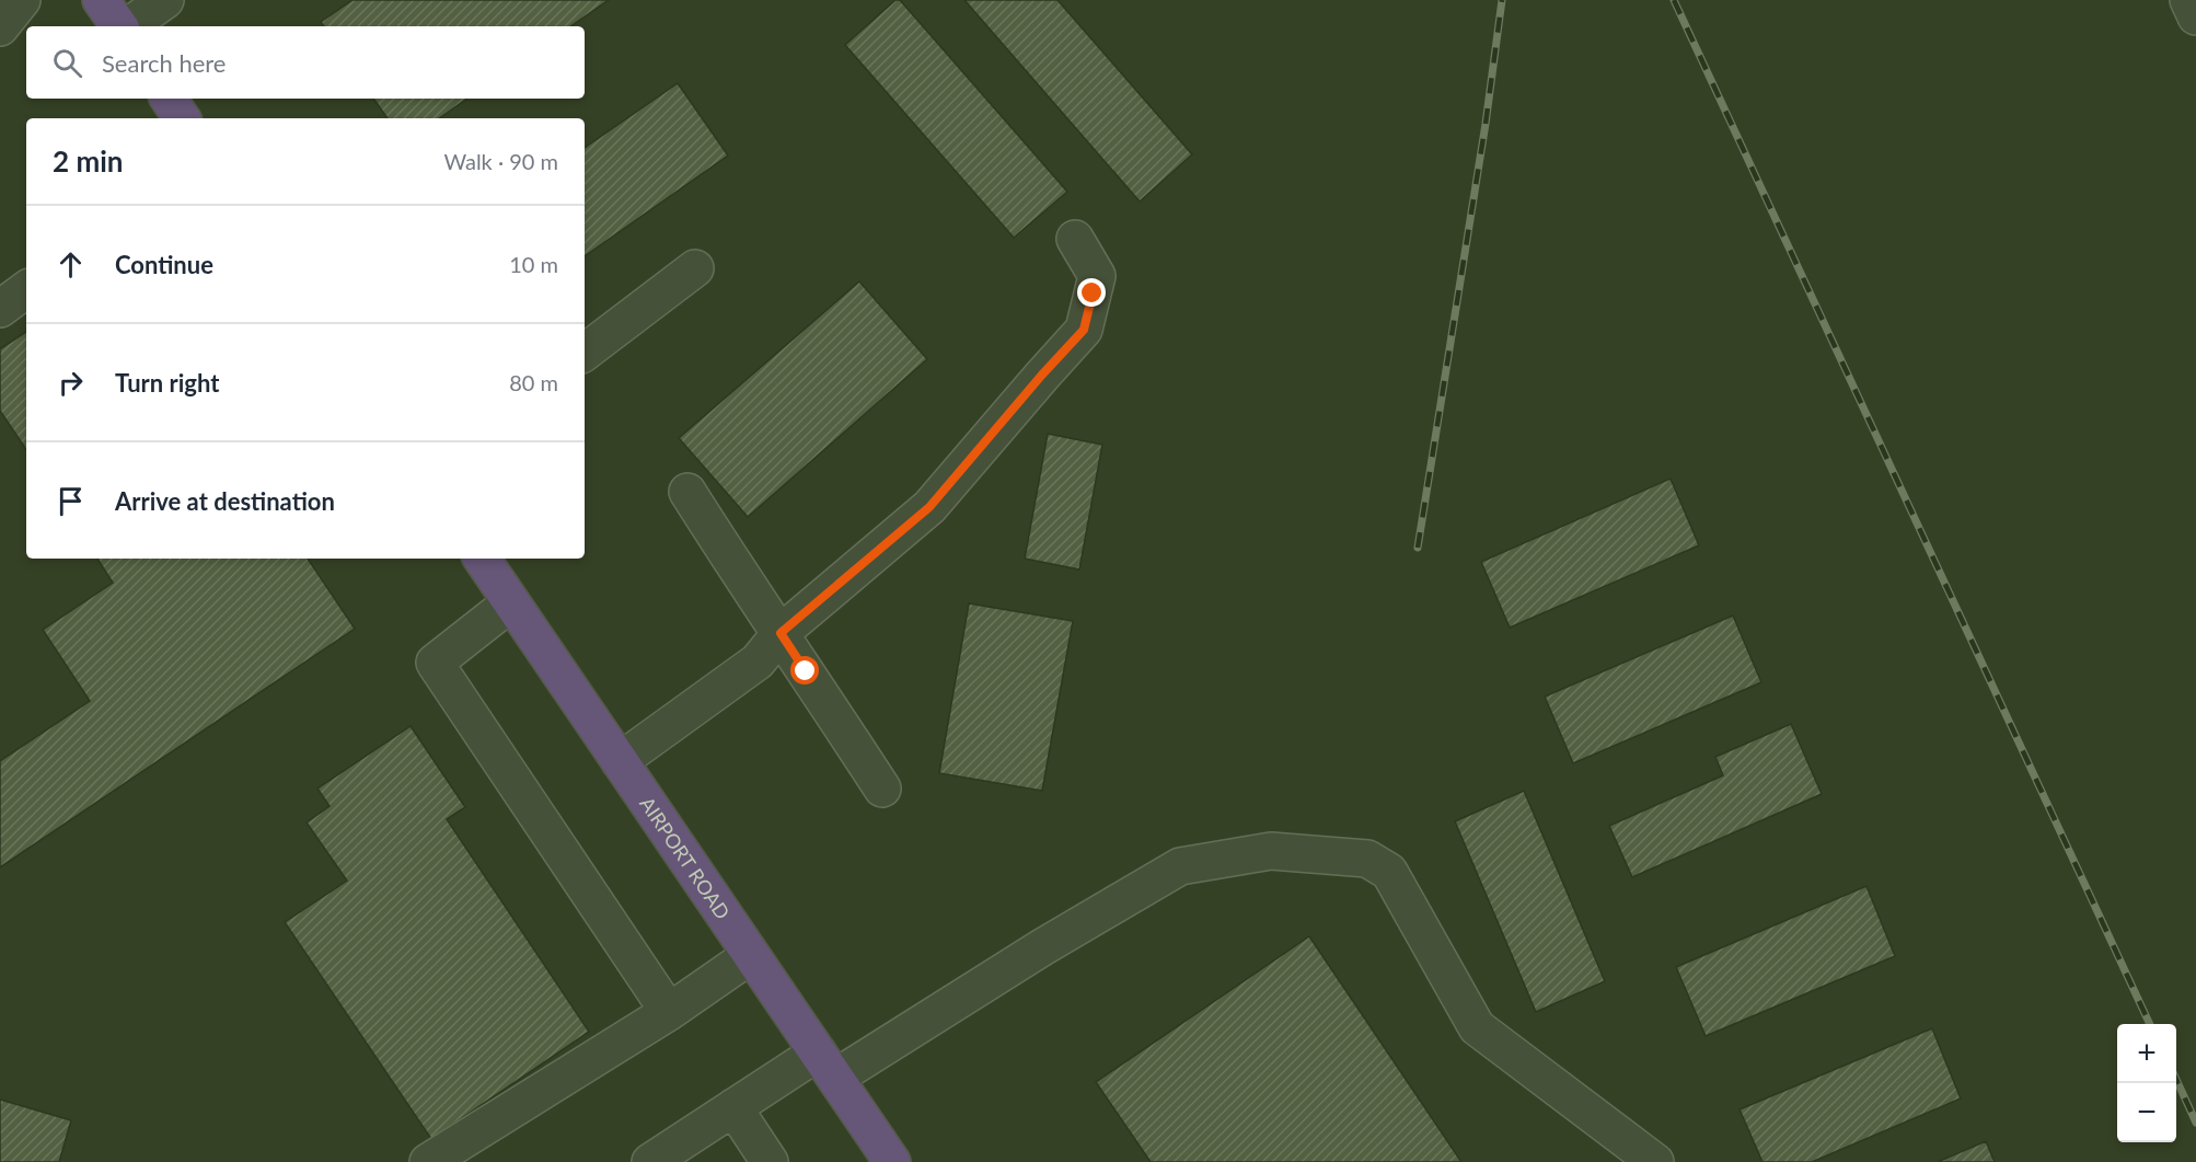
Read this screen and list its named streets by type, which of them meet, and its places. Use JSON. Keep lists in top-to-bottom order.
{
  "streets": {
    "highway": ["AIRPORT ROAD"]
  },
  "page": {
    "search": "Search here",
    "heading": ["2 min", "Walk · 90 m"],
    "list": [
      ["Continue", "10 m"],
      ["Turn right", "80 m"],
      "Arrive at destination"
    ],
    "map_buttons": ["+", "−"]
  }
}
